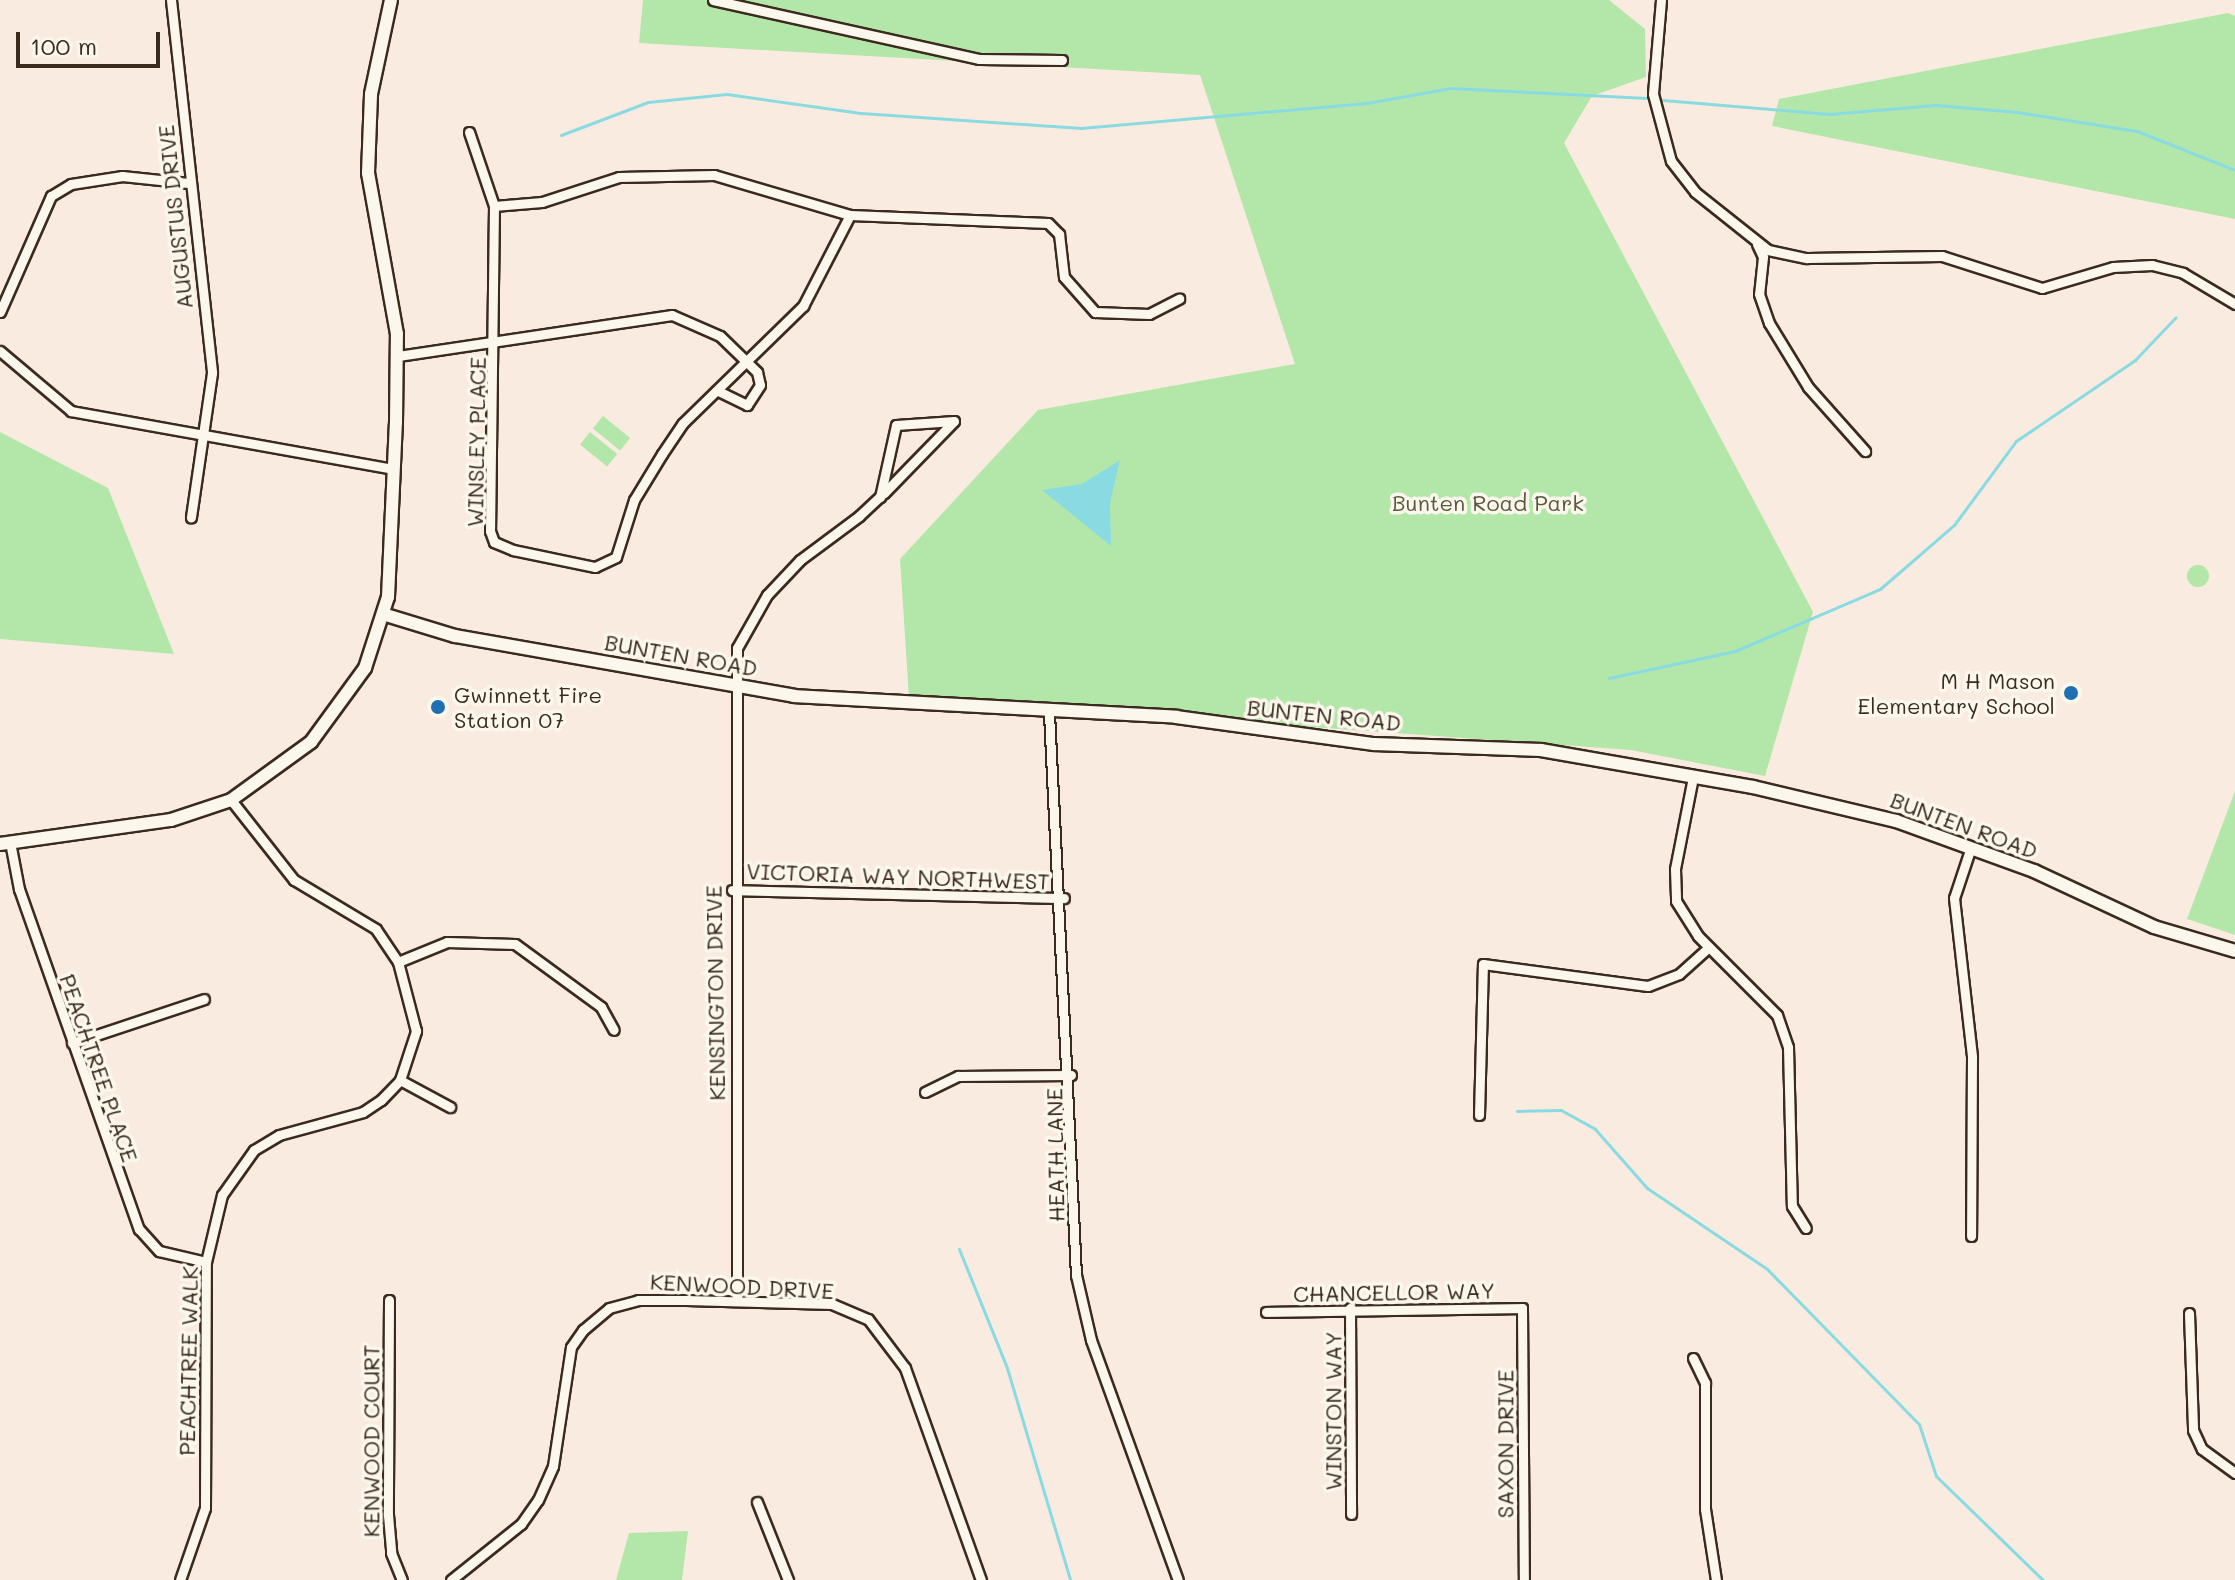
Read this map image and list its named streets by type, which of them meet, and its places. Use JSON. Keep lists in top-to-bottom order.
{
  "streets": {
    "street": [
      "AUGUSTUS DRIVE",
      "WINSLEY PLACE",
      "BUNTEN ROAD",
      "VICTORIA WAY NORTHWEST",
      "KENSINGTON DRIVE",
      "PEACHTREE PLACE",
      "HEATH LANE",
      "KENWOOD DRIVE",
      "CHANCELLOR WAY",
      "PEACHTREE WALK",
      "WINSTON WAY",
      "KENWOOD COURT",
      "SAXON DRIVE"
    ]
  },
  "crossings": [
    ["BUNTEN ROAD", "KENSINGTON DRIVE"],
    ["BUNTEN ROAD", "HEATH LANE"],
    ["VICTORIA WAY NORTHWEST", "KENSINGTON DRIVE"],
    ["VICTORIA WAY NORTHWEST", "HEATH LANE"],
    ["KENSINGTON DRIVE", "KENWOOD DRIVE"],
    ["PEACHTREE PLACE", "PEACHTREE WALK"],
    ["CHANCELLOR WAY", "WINSTON WAY"],
    ["CHANCELLOR WAY", "SAXON DRIVE"]
  ],
  "parks": ["Bunten Road Park"],
  "places": ["M H Mason Elementary School", "Gwinnett Fire Station 07"],
  "scale_bar": "100 m"
}
